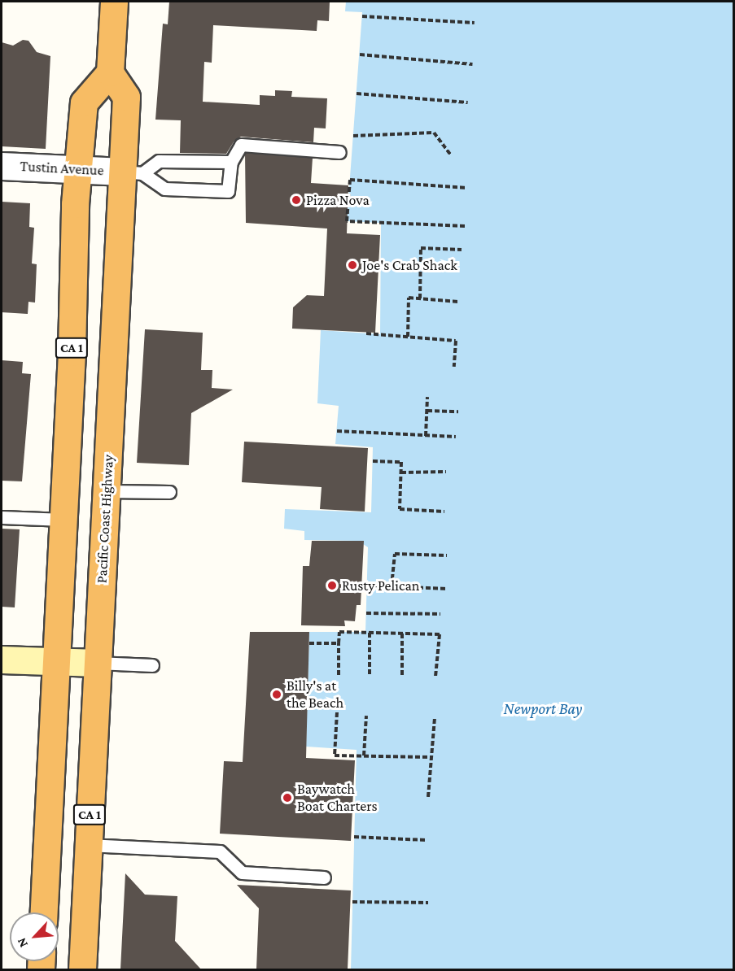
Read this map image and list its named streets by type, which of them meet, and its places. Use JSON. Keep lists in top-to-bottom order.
{
  "streets": {
    "highway": ["CA 1", "Pacific Coast Highway"],
    "street": ["Tustin Avenue"]
  },
  "crossings": [
    ["Tustin Avenue", "CA 1"],
    ["Tustin Avenue", "Pacific Coast Highway"],
    ["CA 1", "Pacific Coast Highway"]
  ],
  "water": ["Newport Bay"],
  "places": [
    "Pizza Nova",
    "Joe's Crab Shack",
    "Rusty Pelican",
    "Billy's at the Beach",
    "Baywatch Boat Charters"
  ],
  "north": "bottom left"
}
